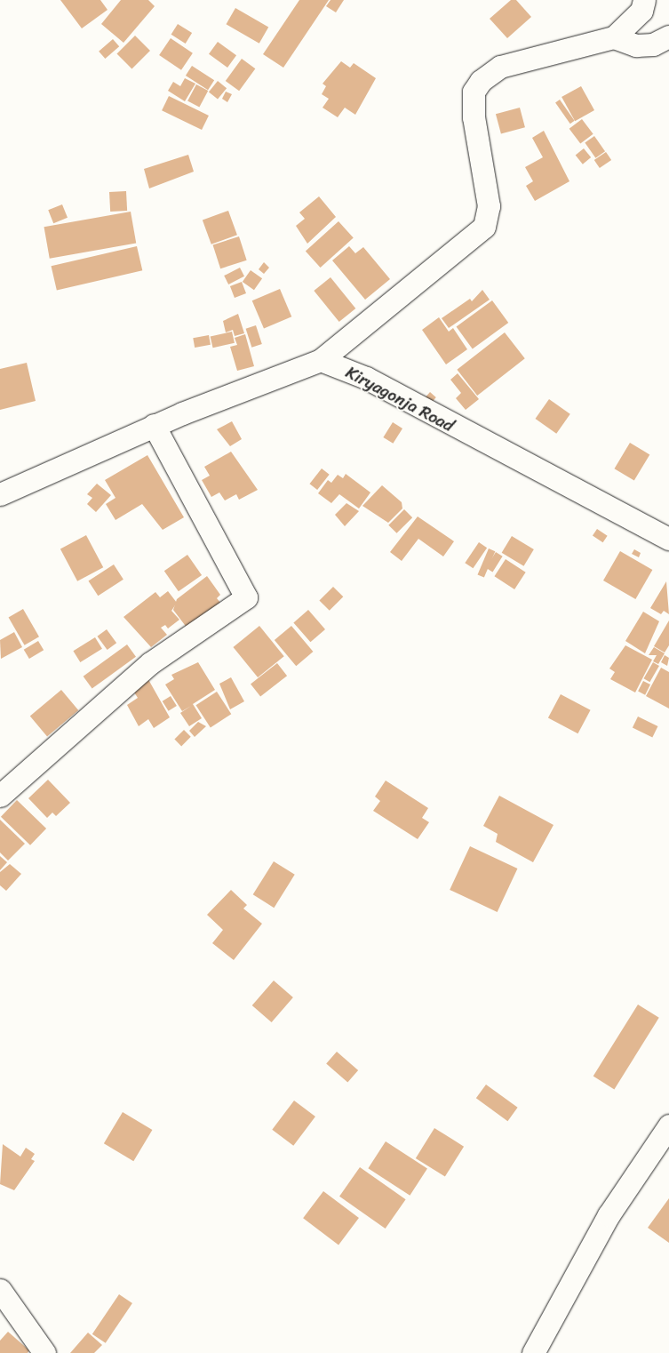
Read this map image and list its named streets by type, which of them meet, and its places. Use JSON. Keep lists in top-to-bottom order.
{
  "streets": {
    "street": ["Kiryagonja Road"]
  }
}
